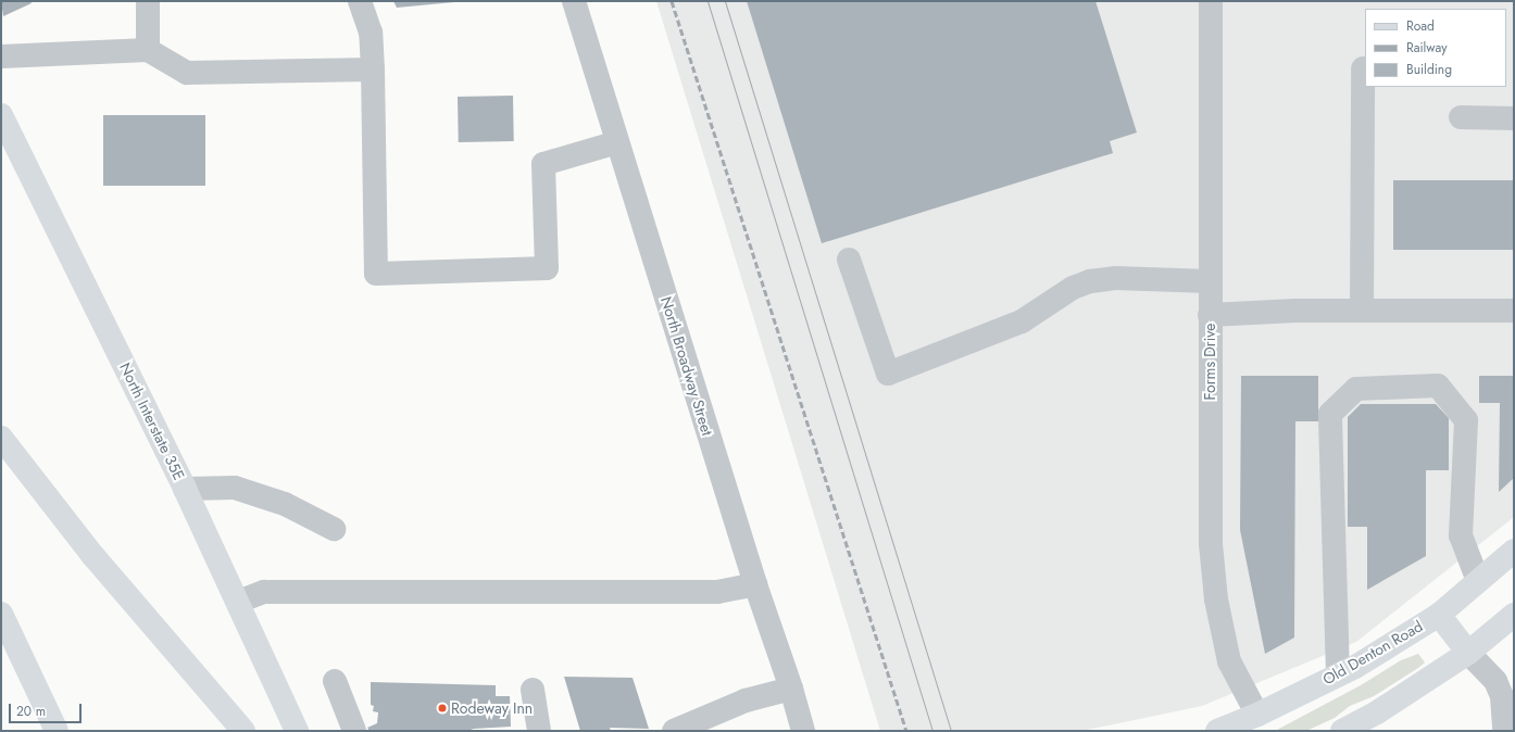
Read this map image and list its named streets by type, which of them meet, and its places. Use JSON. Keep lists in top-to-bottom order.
{
  "streets": {
    "main road": ["North Interstate 35E", "Old Denton Road"],
    "street": ["Forms Drive", "North Broadway Street"]
  },
  "crossings": [
    ["Forms Drive", "Old Denton Road"]
  ],
  "places": ["Rodeway Inn"],
  "legend": ["Road", "Railway", "Building"],
  "scale_bar": "20 m"
}
